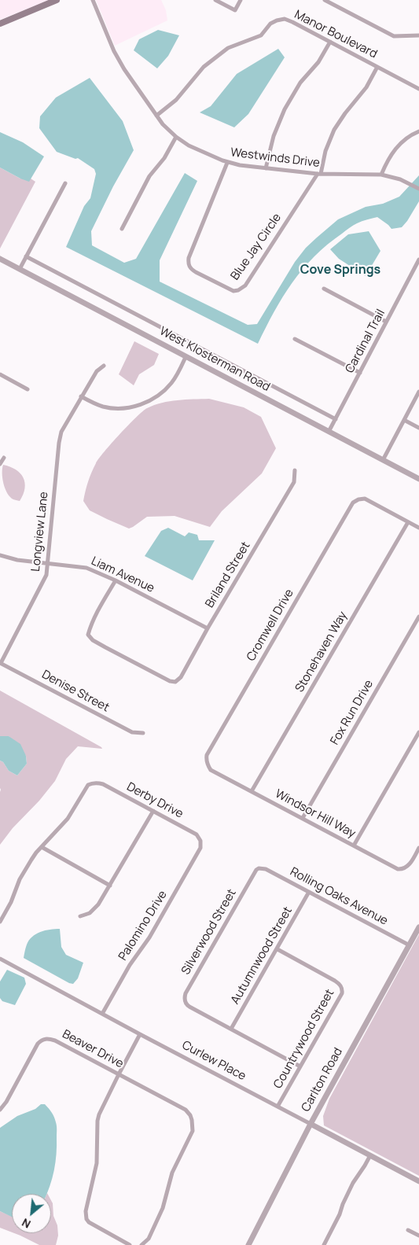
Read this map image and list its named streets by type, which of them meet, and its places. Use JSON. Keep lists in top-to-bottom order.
{
  "streets": {
    "street": [
      "Manor Boulevard",
      "Westwinds Drive",
      "Blue Jay Circle",
      "Cardinal Trail",
      "West Klosterman Road",
      "Longview Lane",
      "Liam Avenue",
      "Briland Street",
      "Cromwell Drive",
      "Stonehaven Way",
      "Denise Street",
      "Fox Run Drive",
      "Derby Drive",
      "Windsor Hill Way",
      "Rolling Oaks Avenue",
      "Palomino Drive",
      "Silverwood Street",
      "Autumnwood Street",
      "Countrywood Street",
      "Beaver Drive",
      "Curlew Place",
      "Carlton Road"
    ]
  },
  "crossings": [
    ["Manor Boulevard", "Westwinds Drive"],
    ["Westwinds Drive", "Blue Jay Circle"],
    ["Cardinal Trail", "West Klosterman Road"],
    ["Longview Lane", "Liam Avenue"],
    ["Longview Lane", "Denise Street"],
    ["Liam Avenue", "Briland Street"],
    ["Cromwell Drive", "Stonehaven Way"],
    ["Cromwell Drive", "Windsor Hill Way"],
    ["Stonehaven Way", "Windsor Hill Way"],
    ["Fox Run Drive", "Windsor Hill Way"],
    ["Derby Drive", "Palomino Drive"],
    ["Rolling Oaks Avenue", "Silverwood Street"],
    ["Rolling Oaks Avenue", "Autumnwood Street"],
    ["Rolling Oaks Avenue", "Carlton Road"],
    ["Palomino Drive", "Curlew Place"],
    ["Silverwood Street", "Autumnwood Street"],
    ["Autumnwood Street", "Countrywood Street"],
    ["Countrywood Street", "Curlew Place"],
    ["Curlew Place", "Carlton Road"]
  ],
  "districts": ["Cove Springs"],
  "north": "bottom left"
}
